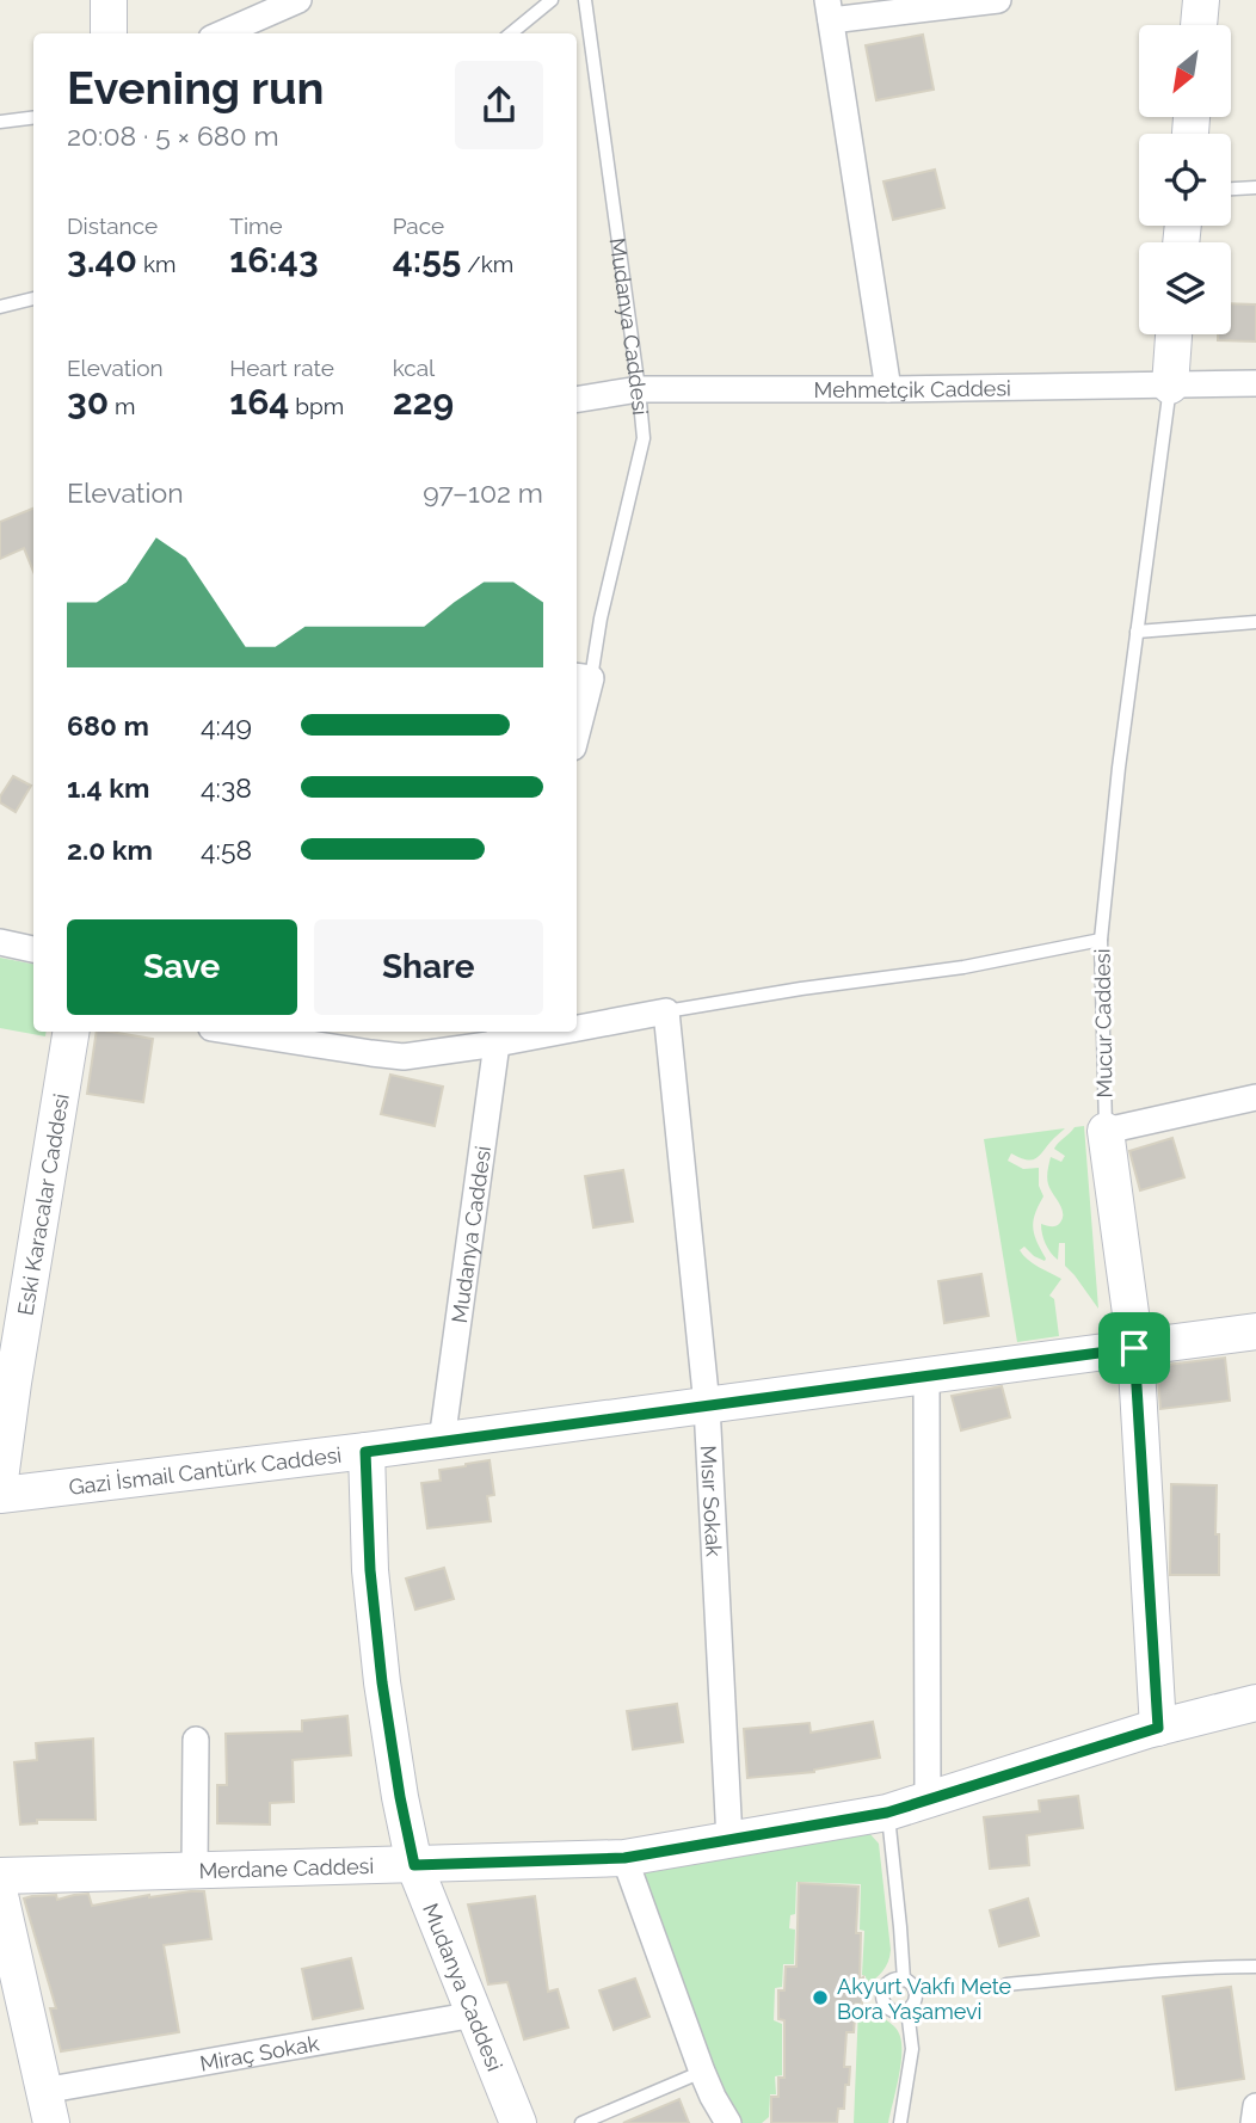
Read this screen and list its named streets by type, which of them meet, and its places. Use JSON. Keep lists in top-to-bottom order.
{
  "streets": {
    "street": [
      "Mudanya Caddesi",
      "Mehmetçik Caddesi",
      "Mucur Caddesi",
      "Eski Karacalar Caddesi",
      "Gazi İsmail Cantürk Caddesi",
      "Mısır Sokak",
      "Merdane Caddesi",
      "Miraç Sokak"
    ]
  },
  "crossings": [
    ["Mudanya Caddesi", "Mehmetçik Caddesi"],
    ["Mudanya Caddesi", "Gazi İsmail Cantürk Caddesi"],
    ["Mudanya Caddesi", "Merdane Caddesi"],
    ["Mudanya Caddesi", "Miraç Sokak"],
    ["Mehmetçik Caddesi", "Mucur Caddesi"],
    ["Mucur Caddesi", "Gazi İsmail Cantürk Caddesi"],
    ["Mucur Caddesi", "Merdane Caddesi"],
    ["Gazi İsmail Cantürk Caddesi", "Mısır Sokak"],
    ["Mısır Sokak", "Merdane Caddesi"]
  ],
  "places": ["Akyurt Vakfı Mete Bora Yaşamevi"],
  "north": "bottom left",
  "page": {
    "heading": ["Evening run", "20:08 · 5 × 680 m"],
    "stats": [
      ["Distance", "3.40 km"],
      ["Time", "16:43"],
      ["Pace", "4:55 /km"],
      ["Elevation", "30 m"],
      ["Heart rate", "164 bpm"],
      ["kcal", "229"]
    ],
    "chart": ["Elevation", "97–102 m"],
    "list": [
      {
        "name": "680 m",
        "note": "4:49"
      },
      {
        "name": "1.4 km",
        "note": "4:38"
      },
      {
        "name": "2.0 km",
        "note": "4:58"
      }
    ],
    "buttons": ["Save", "Share"]
  }
}
